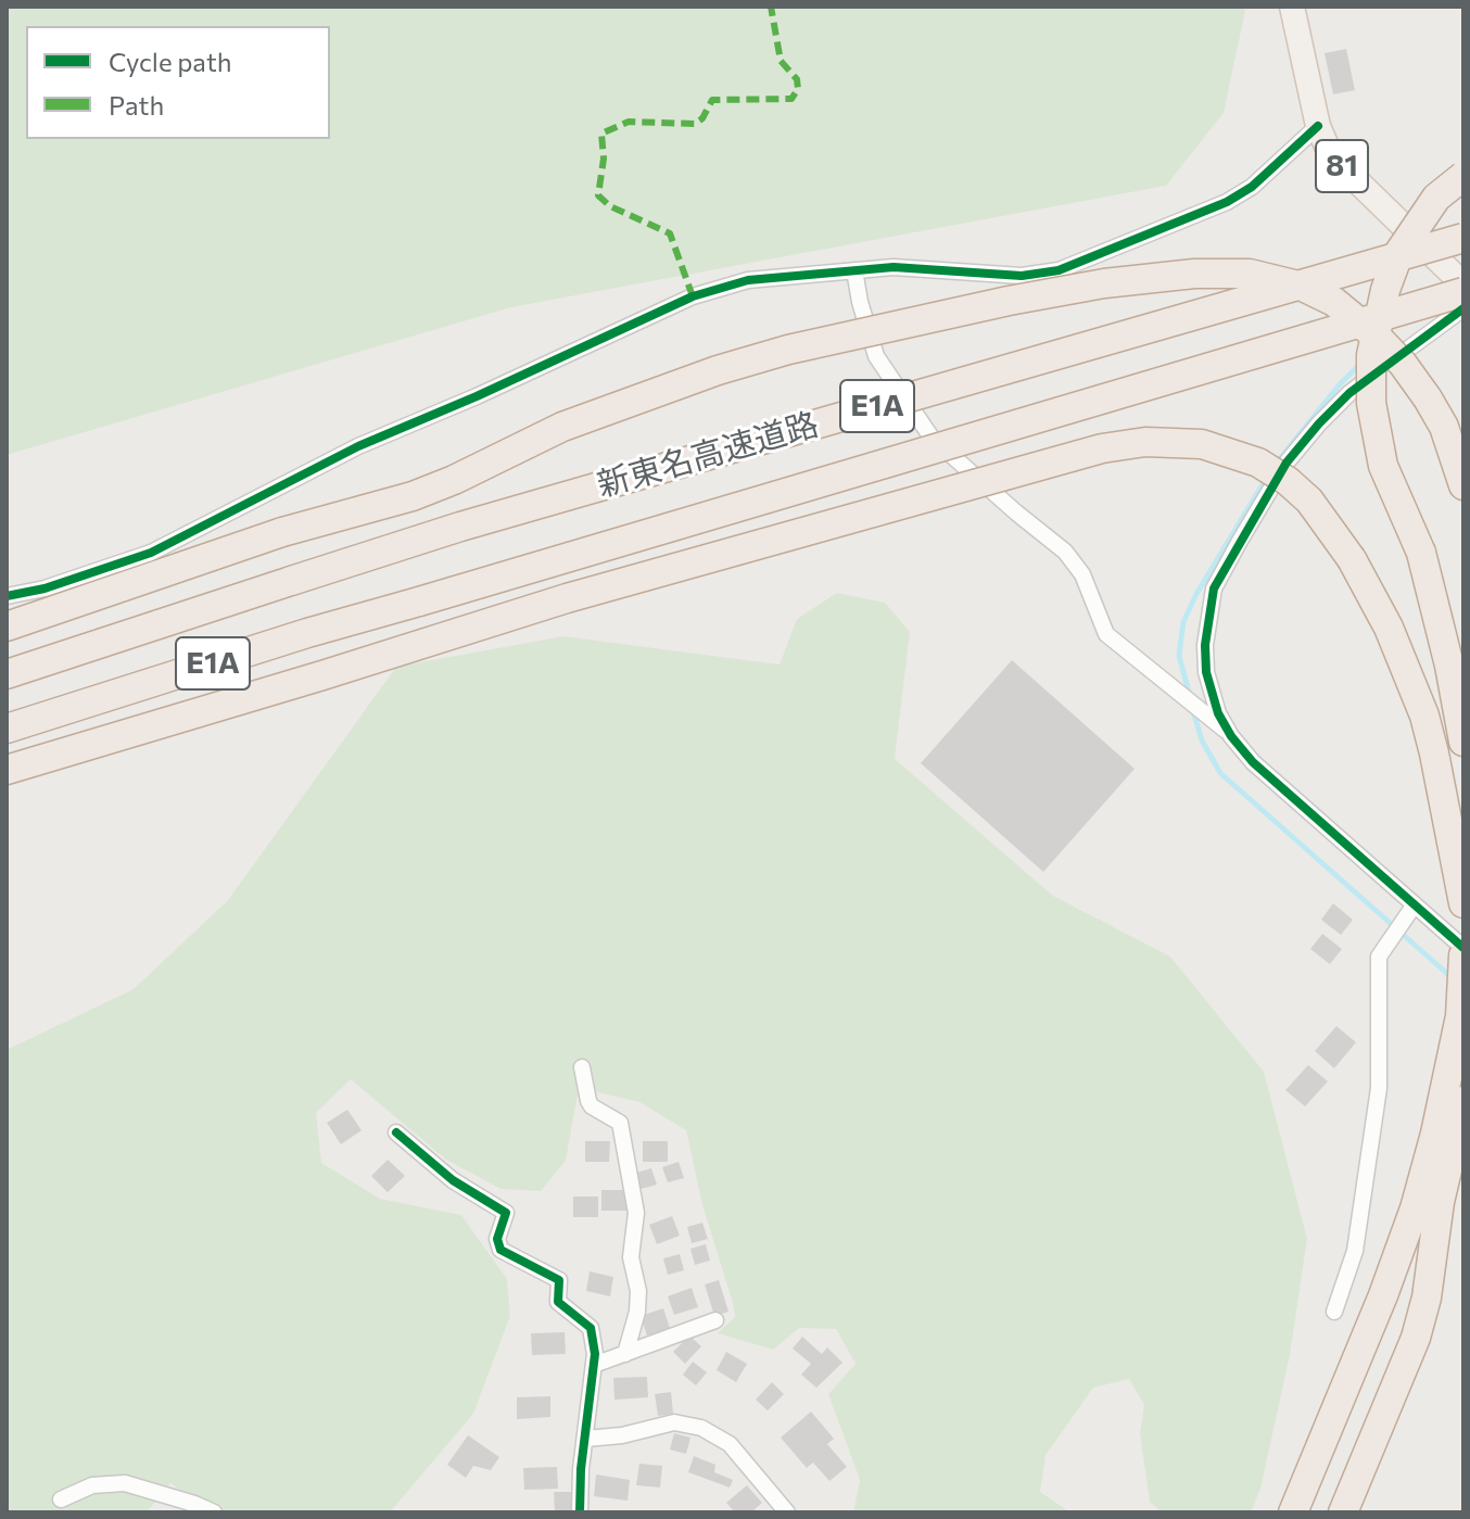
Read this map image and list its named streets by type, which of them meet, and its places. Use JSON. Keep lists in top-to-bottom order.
{
  "streets": {
    "highway": ["E1A", "新東名高速道路"],
    "main road": ["81"]
  },
  "legend": ["Cycle path", "Path"]
}
